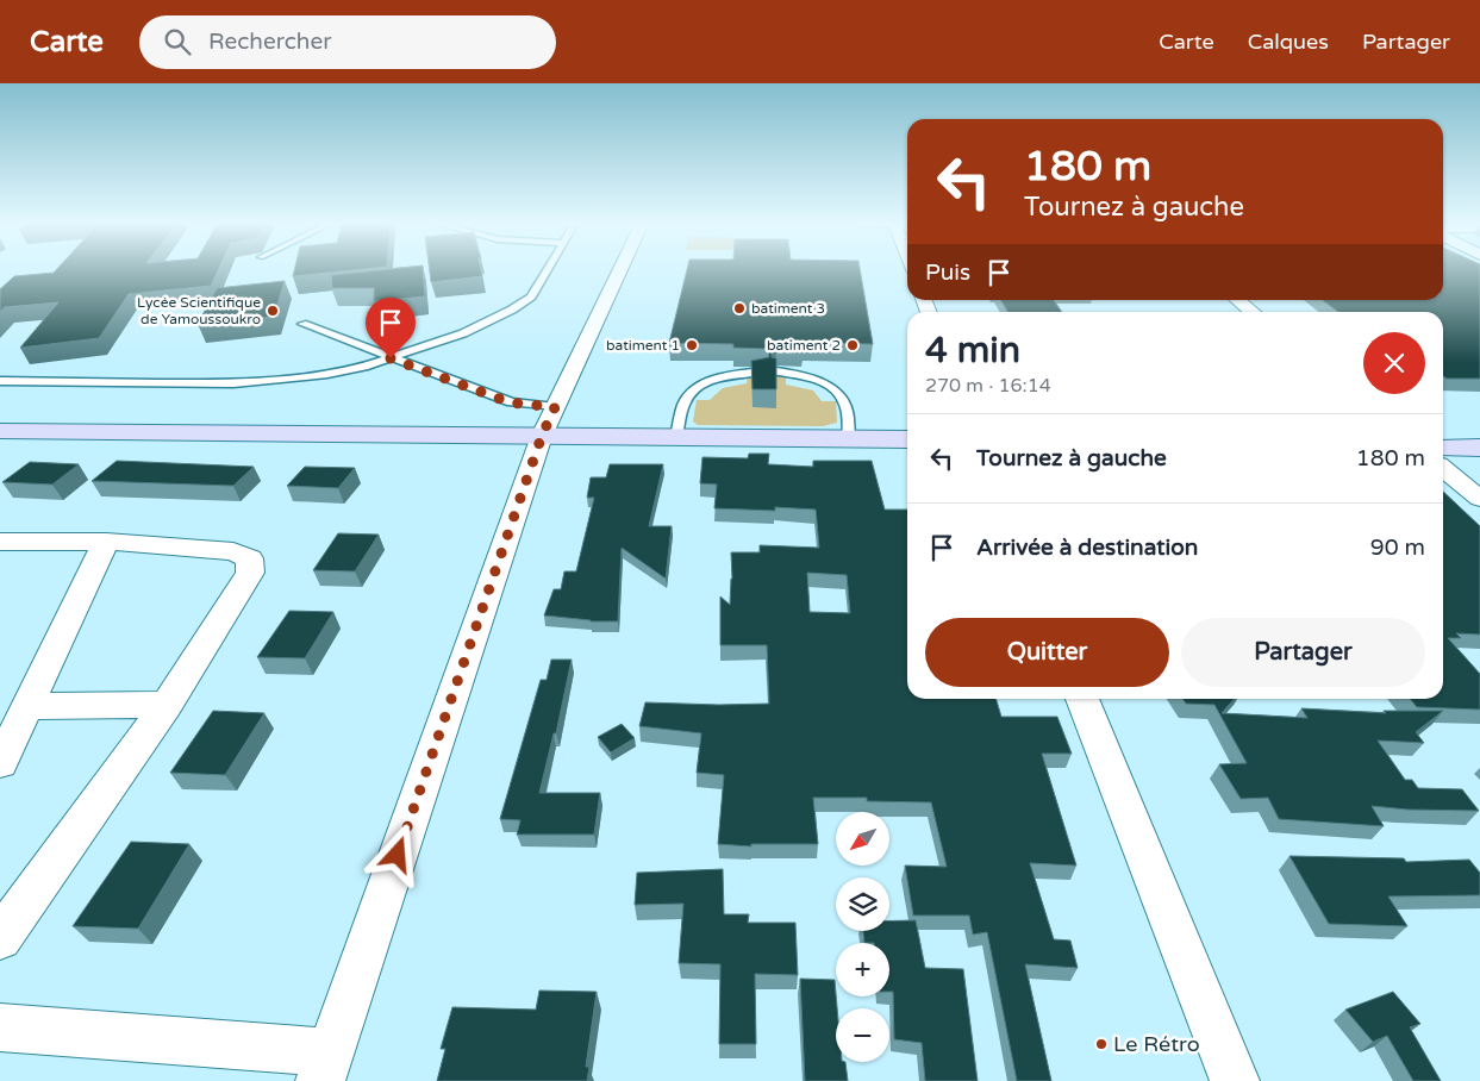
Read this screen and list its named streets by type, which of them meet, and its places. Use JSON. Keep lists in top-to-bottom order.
{
  "places": [
    "batiment 3",
    "Lycée Scientifique de Yamoussoukro",
    "batiment 1",
    "batiment 2",
    "Le Rétro"
  ],
  "north": "bottom left",
  "page": {
    "header": "Carte",
    "search": "Rechercher",
    "nav": ["Carte", "Calques", "Partager"],
    "turn": ["180 m", "Tournez à gauche"],
    "then": "Puis",
    "heading": ["4 min", "270 m · 16:14"],
    "list": [
      {
        "name": "Tournez à gauche",
        "value": "180 m"
      },
      {
        "name": "Arrivée à destination",
        "value": "90 m"
      }
    ],
    "buttons": ["Quitter", "Partager"],
    "map_buttons": ["+", "−"]
  }
}
